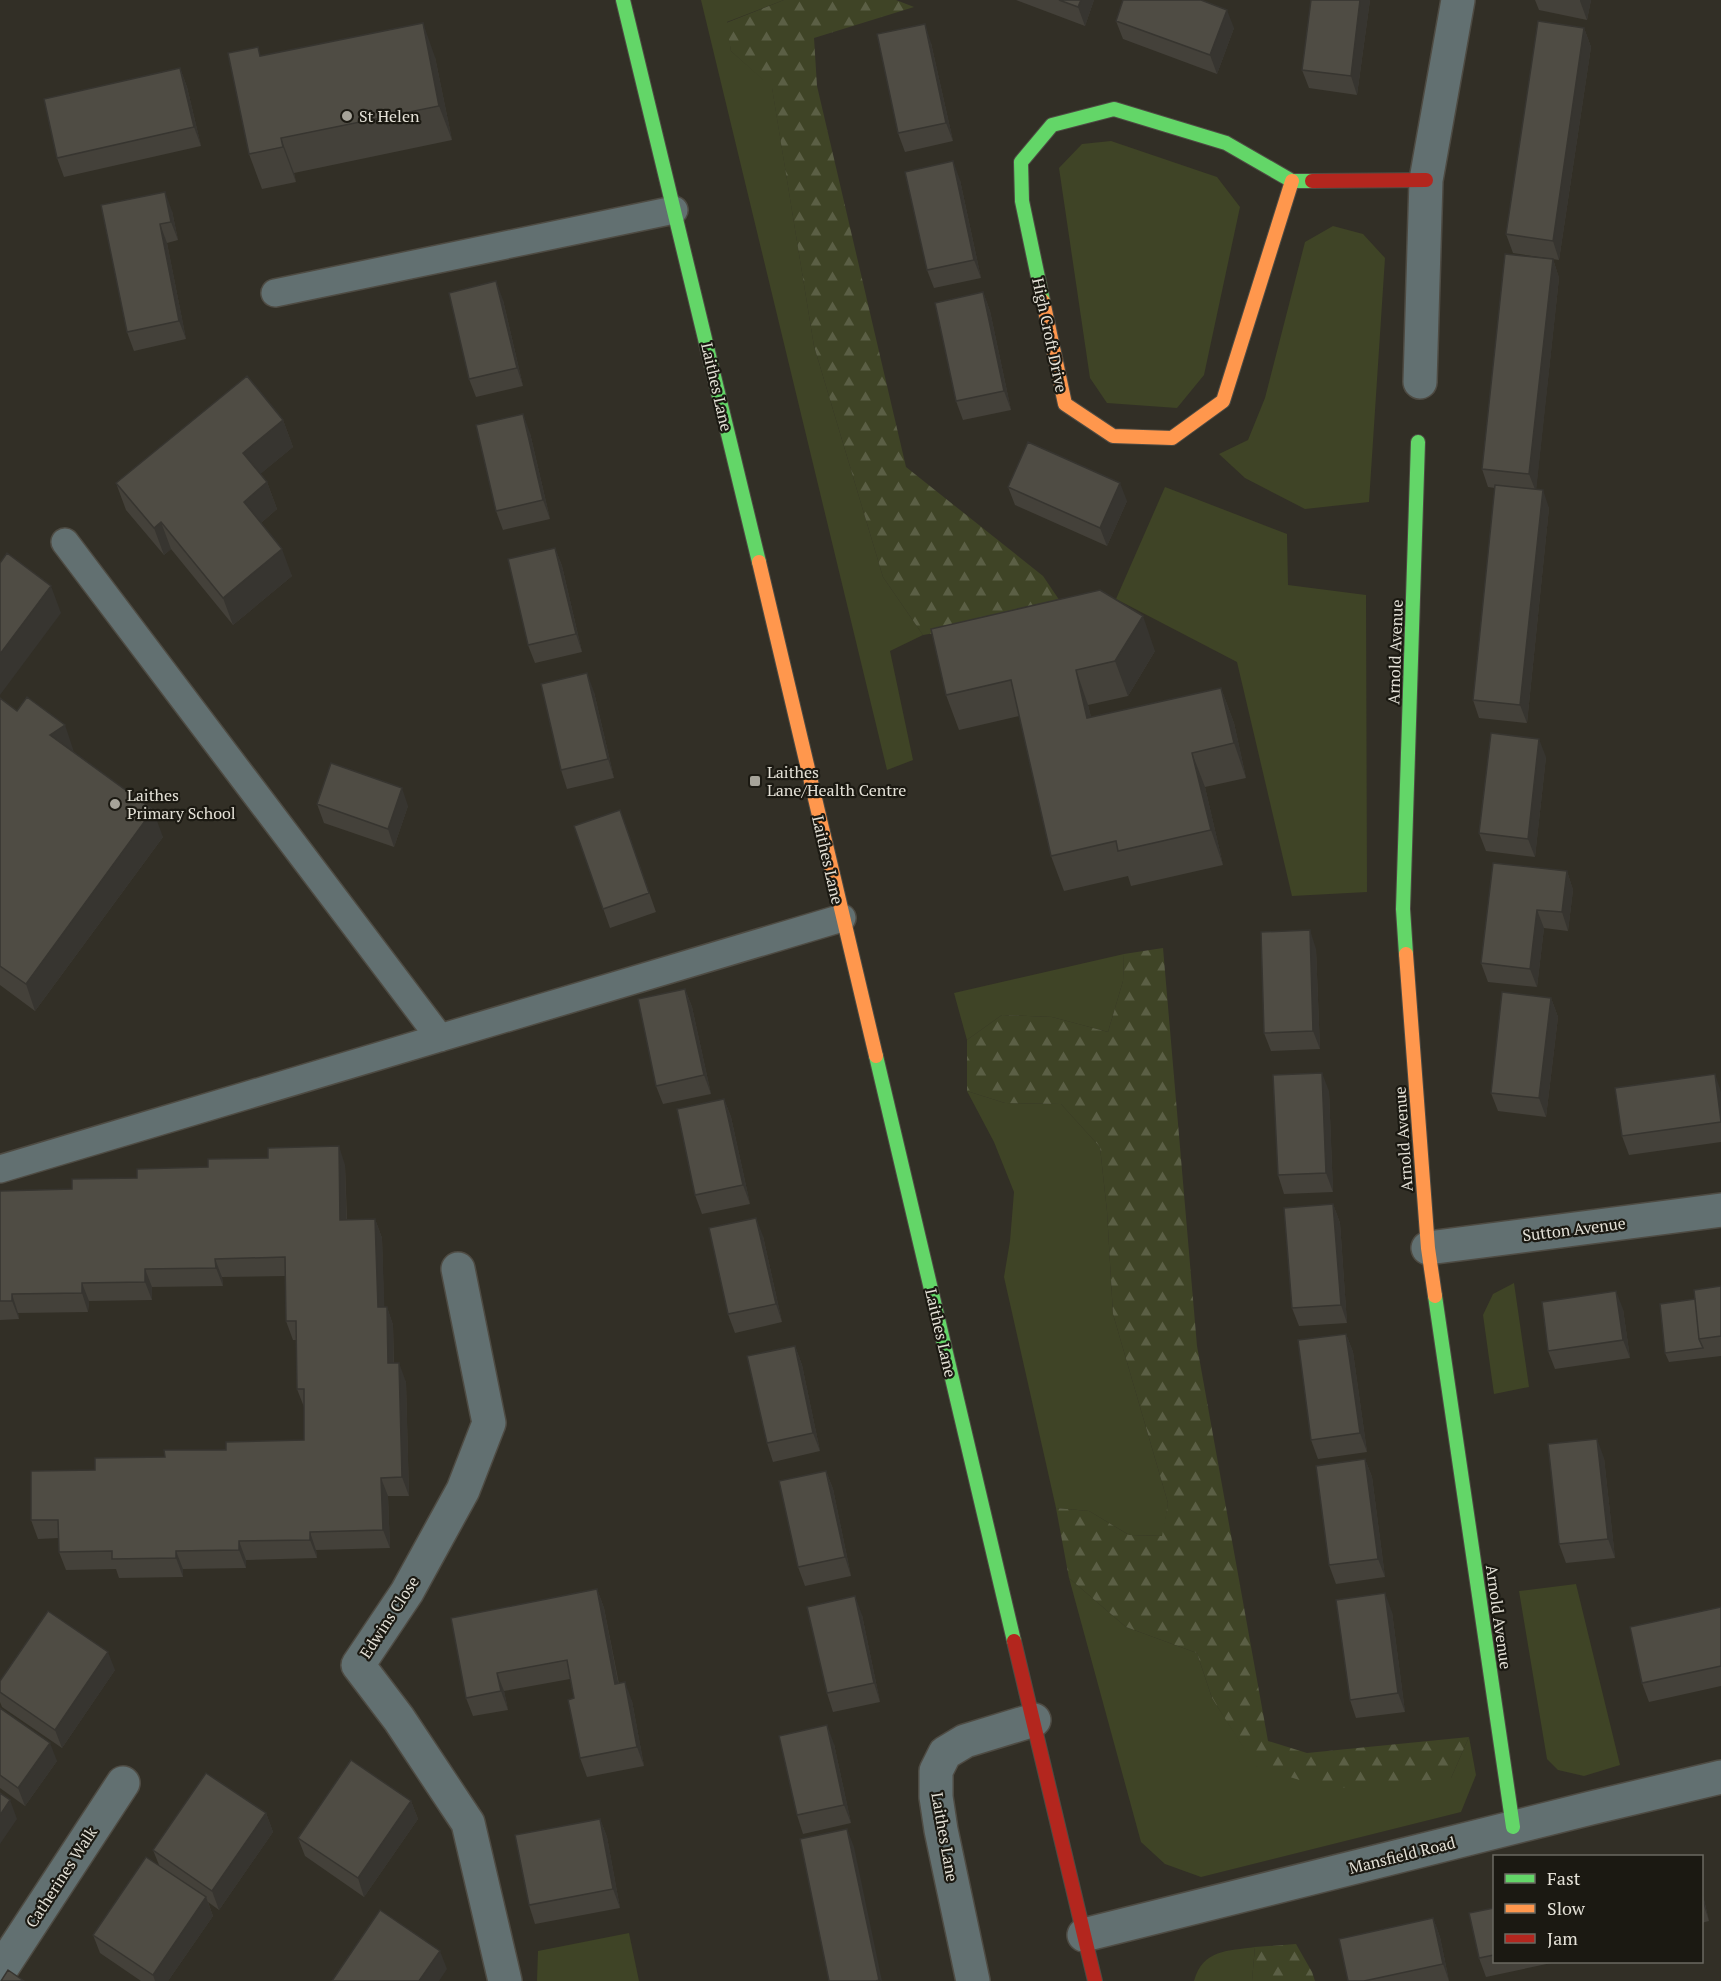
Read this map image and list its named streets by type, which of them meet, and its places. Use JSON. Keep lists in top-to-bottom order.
{
  "streets": {
    "street": [
      "High Croft Drive",
      "Laithes Lane",
      "Arnold Avenue",
      "Sutton Avenue",
      "Edwins Close",
      "Mansfield Road",
      "Catherines Walk"
    ]
  },
  "crossings": [
    ["Laithes Lane", "Mansfield Road"],
    ["Arnold Avenue", "Sutton Avenue"],
    ["Arnold Avenue", "Mansfield Road"]
  ],
  "places": {
    "other": ["St Helen", "Laithes Primary School"],
    "transit": ["Laithes Lane/Health Centre"]
  },
  "legend": ["Fast", "Slow", "Jam"]
}
